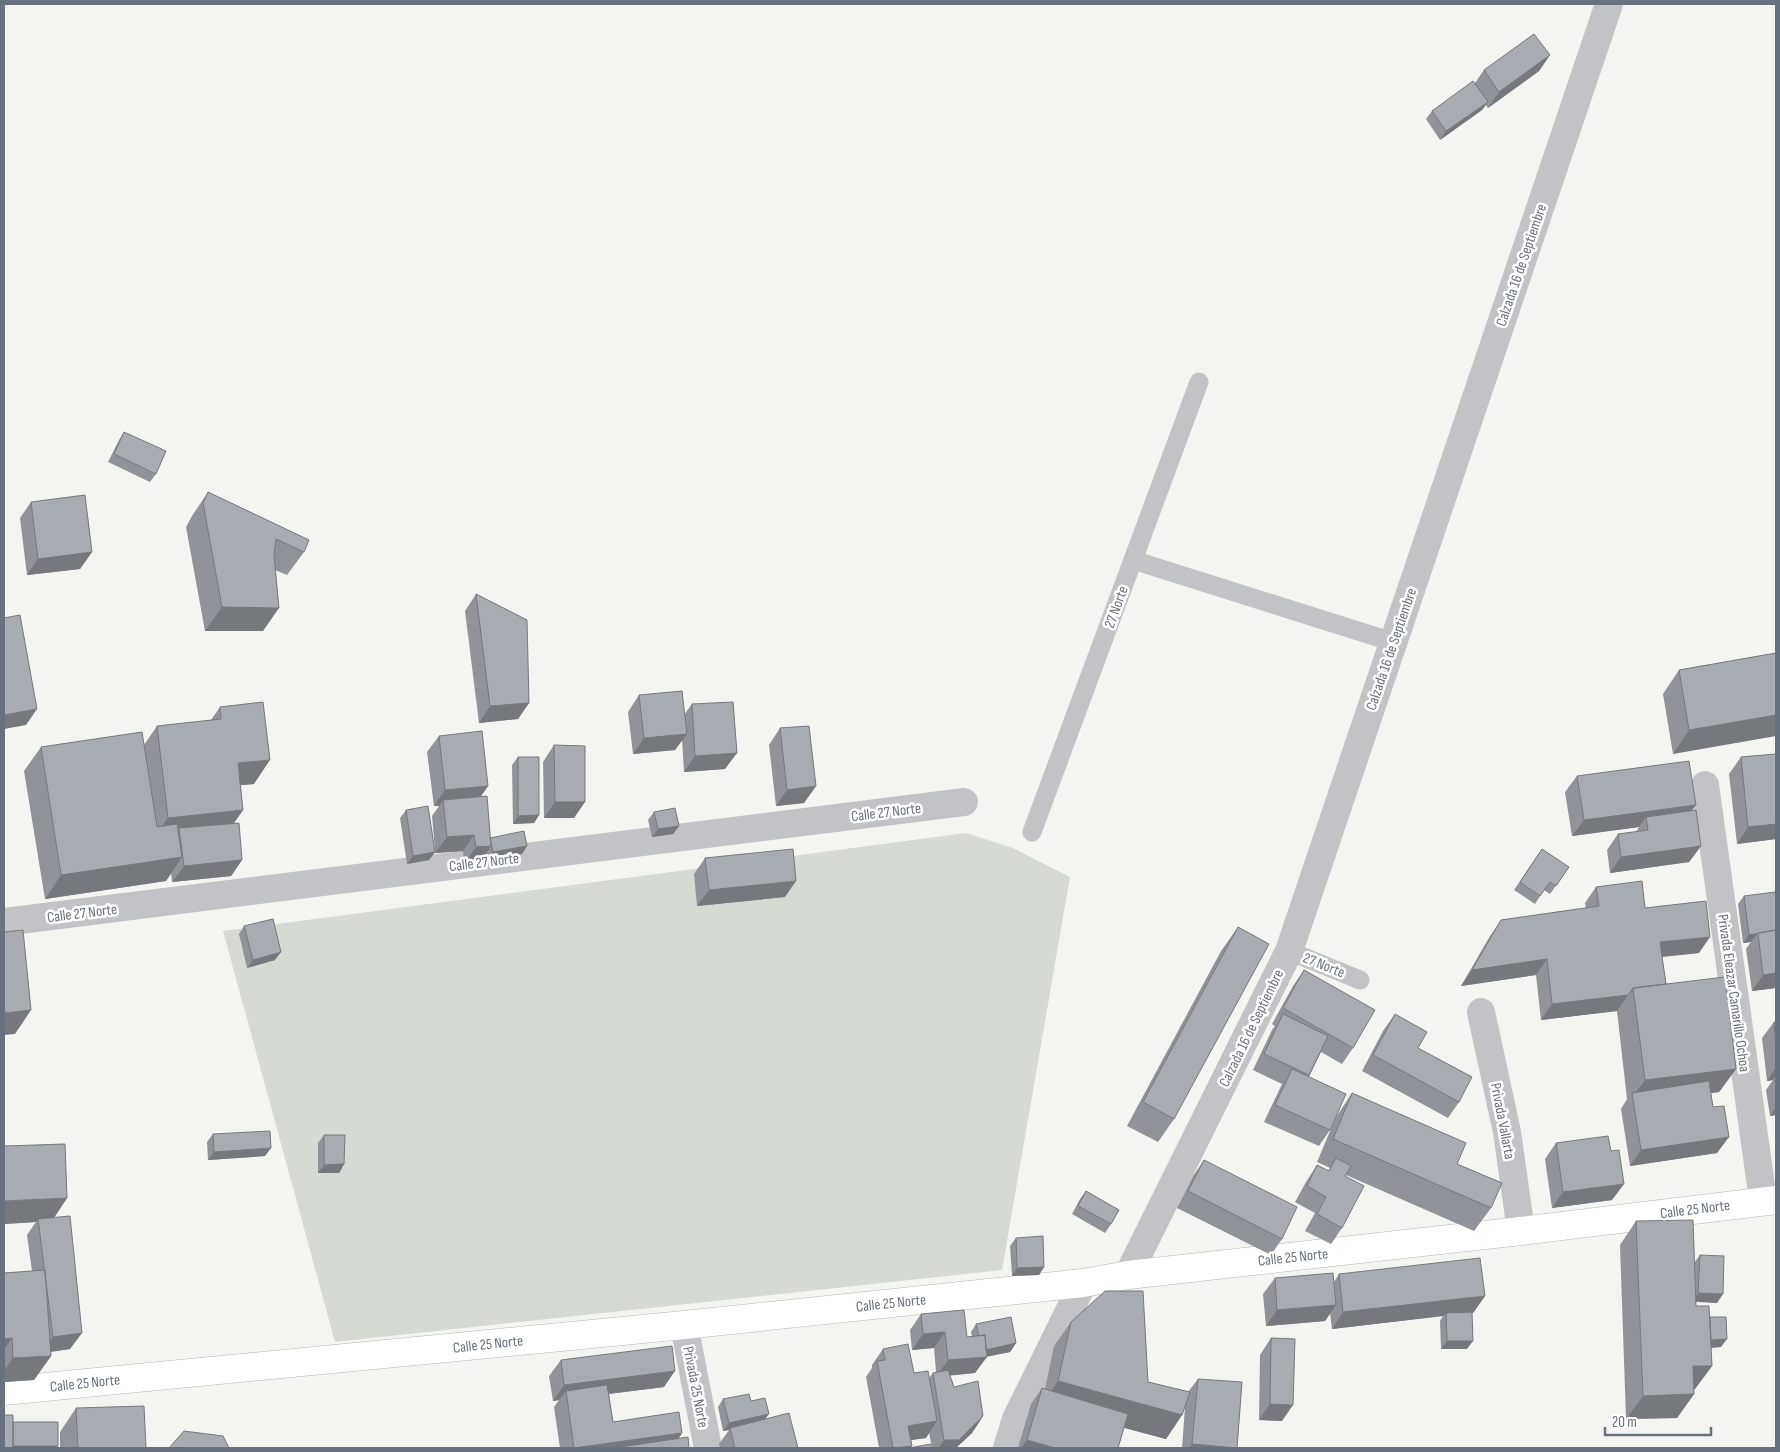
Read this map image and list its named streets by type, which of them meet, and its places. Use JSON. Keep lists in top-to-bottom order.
{
  "streets": {
    "street": [
      "Calzada 16 de Septiembre",
      "Calle 27 Norte",
      "Privada Eleazar Camarillo Ochoa",
      "Privada Vallarta",
      "Calle 25 Norte",
      "Privada 25 Norte"
    ],
    "lane": ["27 Norte"]
  },
  "crossings": [
    ["Calzada 16 de Septiembre", "27 Norte"],
    ["Calzada 16 de Septiembre", "Calle 25 Norte"],
    ["Privada Eleazar Camarillo Ochoa", "Calle 25 Norte"],
    ["Privada Vallarta", "Calle 25 Norte"],
    ["Calle 25 Norte", "Privada 25 Norte"]
  ],
  "scale_bar": "20 m"
}
